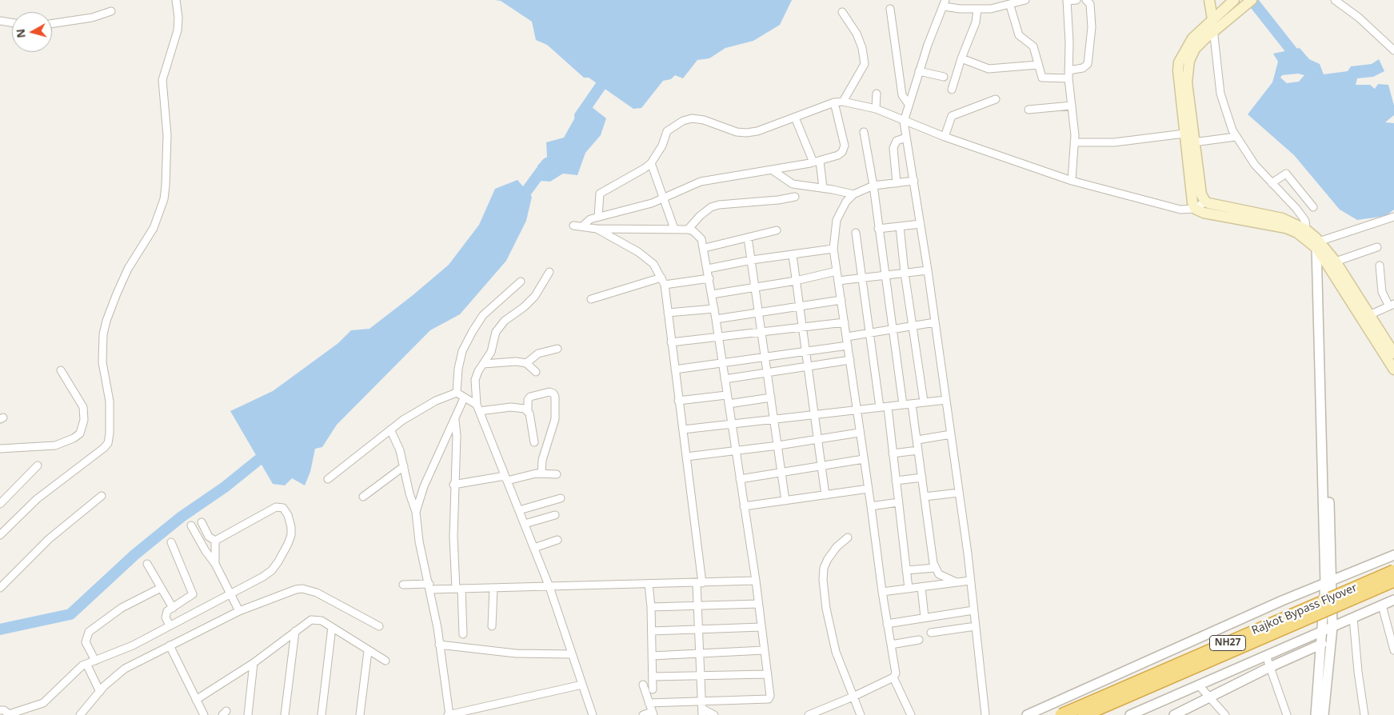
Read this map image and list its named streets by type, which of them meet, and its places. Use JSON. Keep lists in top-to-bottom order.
{
  "streets": {
    "highway": ["Rajkot Bypass Flyover", "NH27"]
  },
  "north": "left"
}
